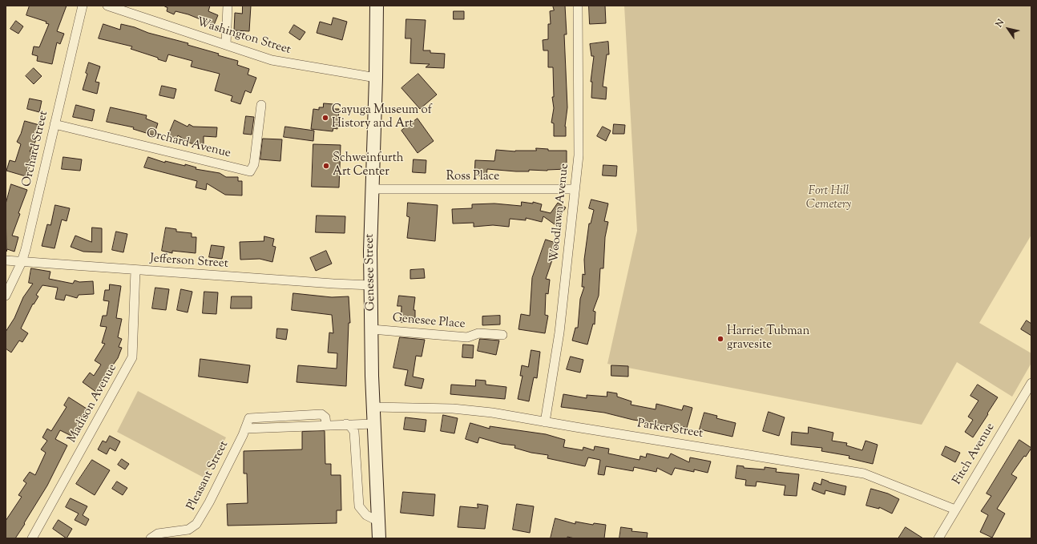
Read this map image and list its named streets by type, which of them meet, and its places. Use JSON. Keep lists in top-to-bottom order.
{
  "streets": {
    "main road": ["Genesee Street"],
    "street": [
      "Washington Street",
      "Orchard Avenue",
      "Orchard Street",
      "Ross Place",
      "Woodlawn Avenue",
      "Jefferson Street",
      "Genesee Place",
      "Madison Avenue",
      "Parker Street",
      "Fitch Avenue",
      "Pleasant Street"
    ]
  },
  "crossings": [
    ["Washington Street", "Genesee Street"],
    ["Orchard Avenue", "Orchard Street"],
    ["Orchard Street", "Jefferson Street"],
    ["Ross Place", "Woodlawn Avenue"],
    ["Ross Place", "Genesee Street"],
    ["Woodlawn Avenue", "Parker Street"],
    ["Jefferson Street", "Genesee Street"],
    ["Jefferson Street", "Madison Avenue"],
    ["Genesee Street", "Genesee Place"],
    ["Genesee Street", "Parker Street"],
    ["Genesee Street", "Pleasant Street"],
    ["Parker Street", "Fitch Avenue"]
  ],
  "parks": ["Fort Hill Cemetery"],
  "places": ["Cayuga Museum of History and Art", "Schweinfurth Art Center", "Harriet Tubman gravesite"],
  "north": "top left"
}
